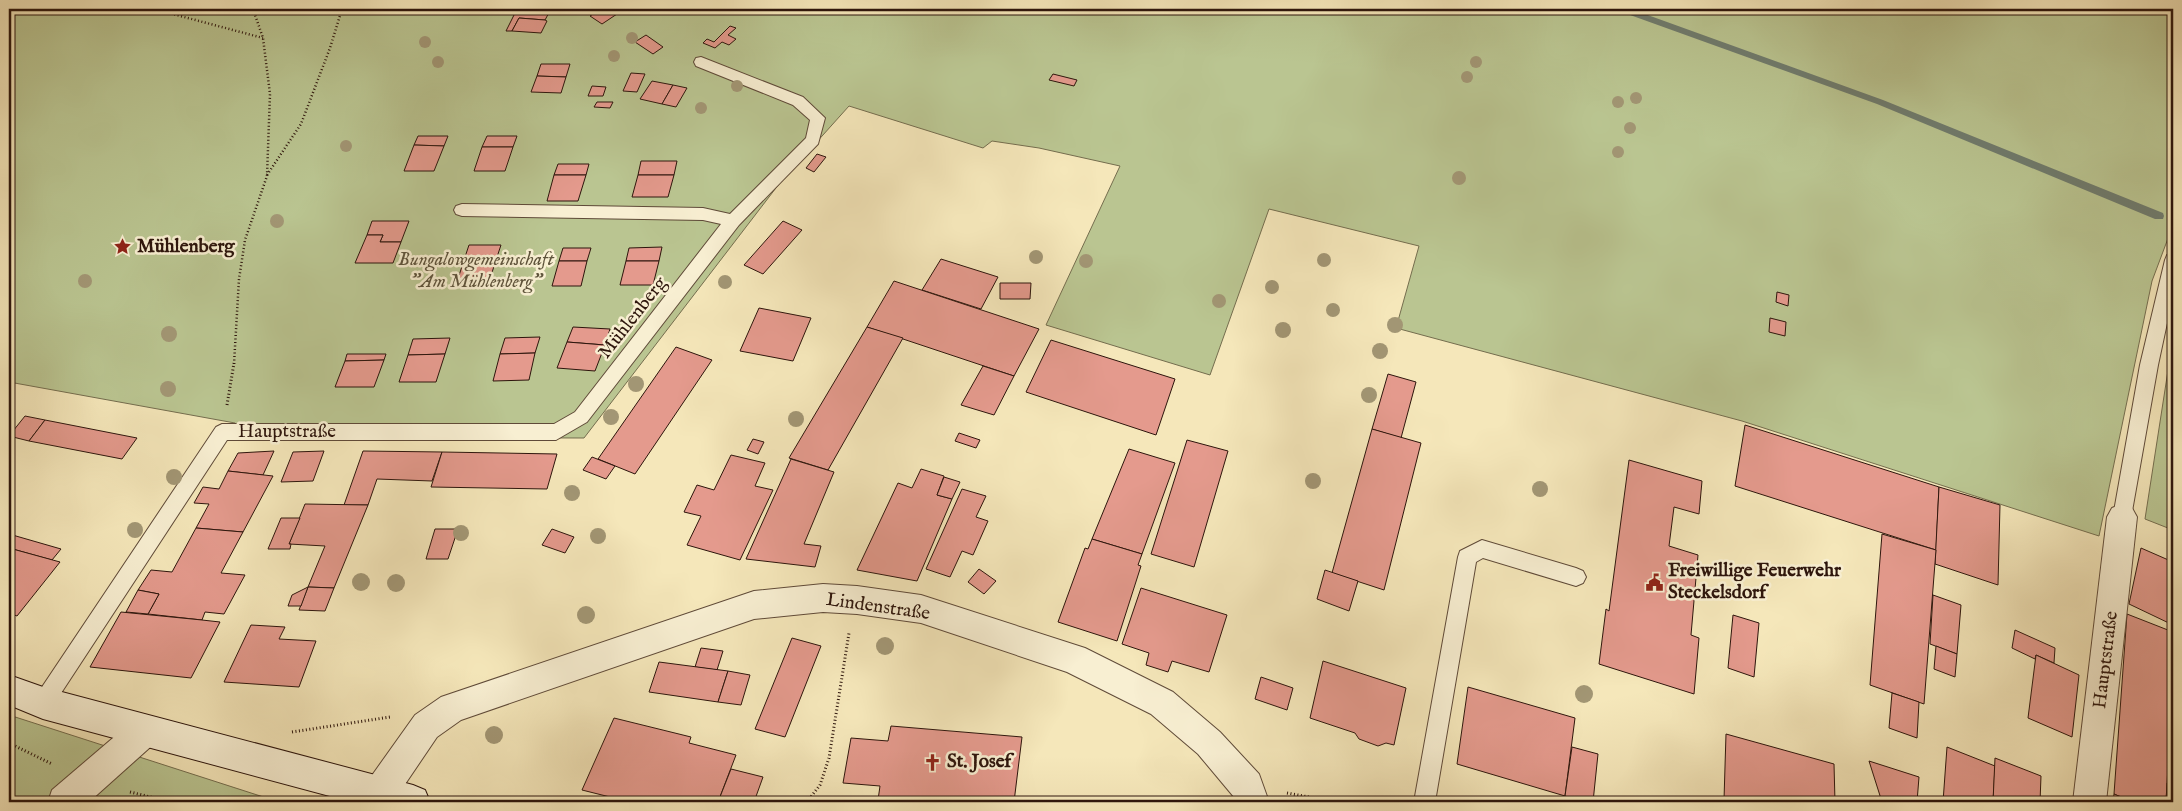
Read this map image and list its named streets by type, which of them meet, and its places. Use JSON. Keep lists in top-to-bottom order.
{
  "streets": {
    "street": ["Hauptstraße", "Lindenstraße"],
    "lane": ["Mühlenberg"]
  },
  "crossings": [
    ["Mühlenberg", "Hauptstraße"]
  ],
  "parks": ["Bungalowgemeinschaft \"Am Mühlenberg\""],
  "places": {
    "place": ["Mühlenberg"],
    "public building": ["Freiwillige Feuerwehr Steckelsdorf"],
    "church": ["St. Josef"]
  }
}
